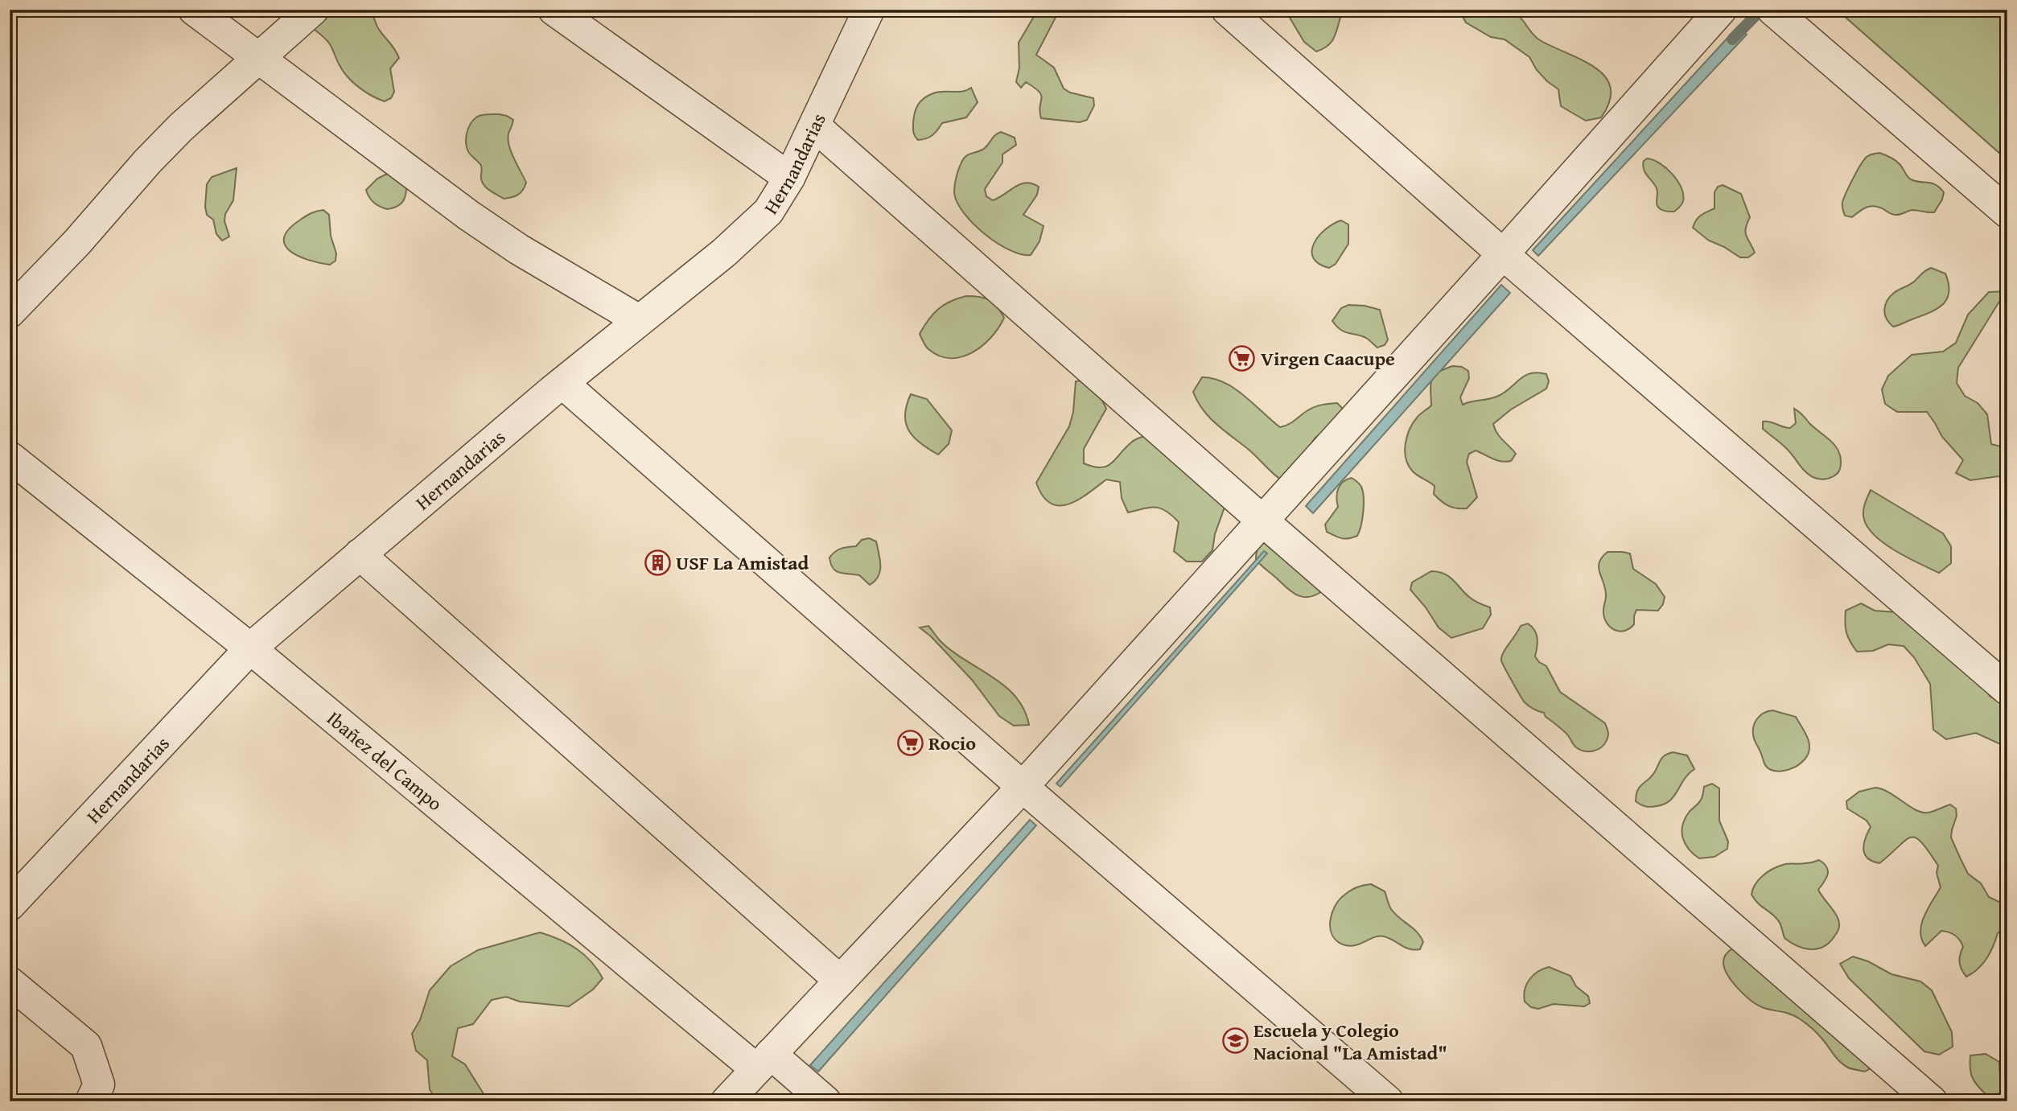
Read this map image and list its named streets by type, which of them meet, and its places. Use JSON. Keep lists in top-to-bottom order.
{
  "streets": {
    "street": ["Hernandarias", "Ibañez del Campo"]
  },
  "crossings": [
    ["Hernandarias", "Ibañez del Campo"]
  ],
  "places": {
    "supermarket": ["Virgen Caacupe", "Rocio"],
    "building": ["USF La Amistad"],
    "school or university": ["Escuela y Colegio Nacional \"La Amistad\""]
  }
}
